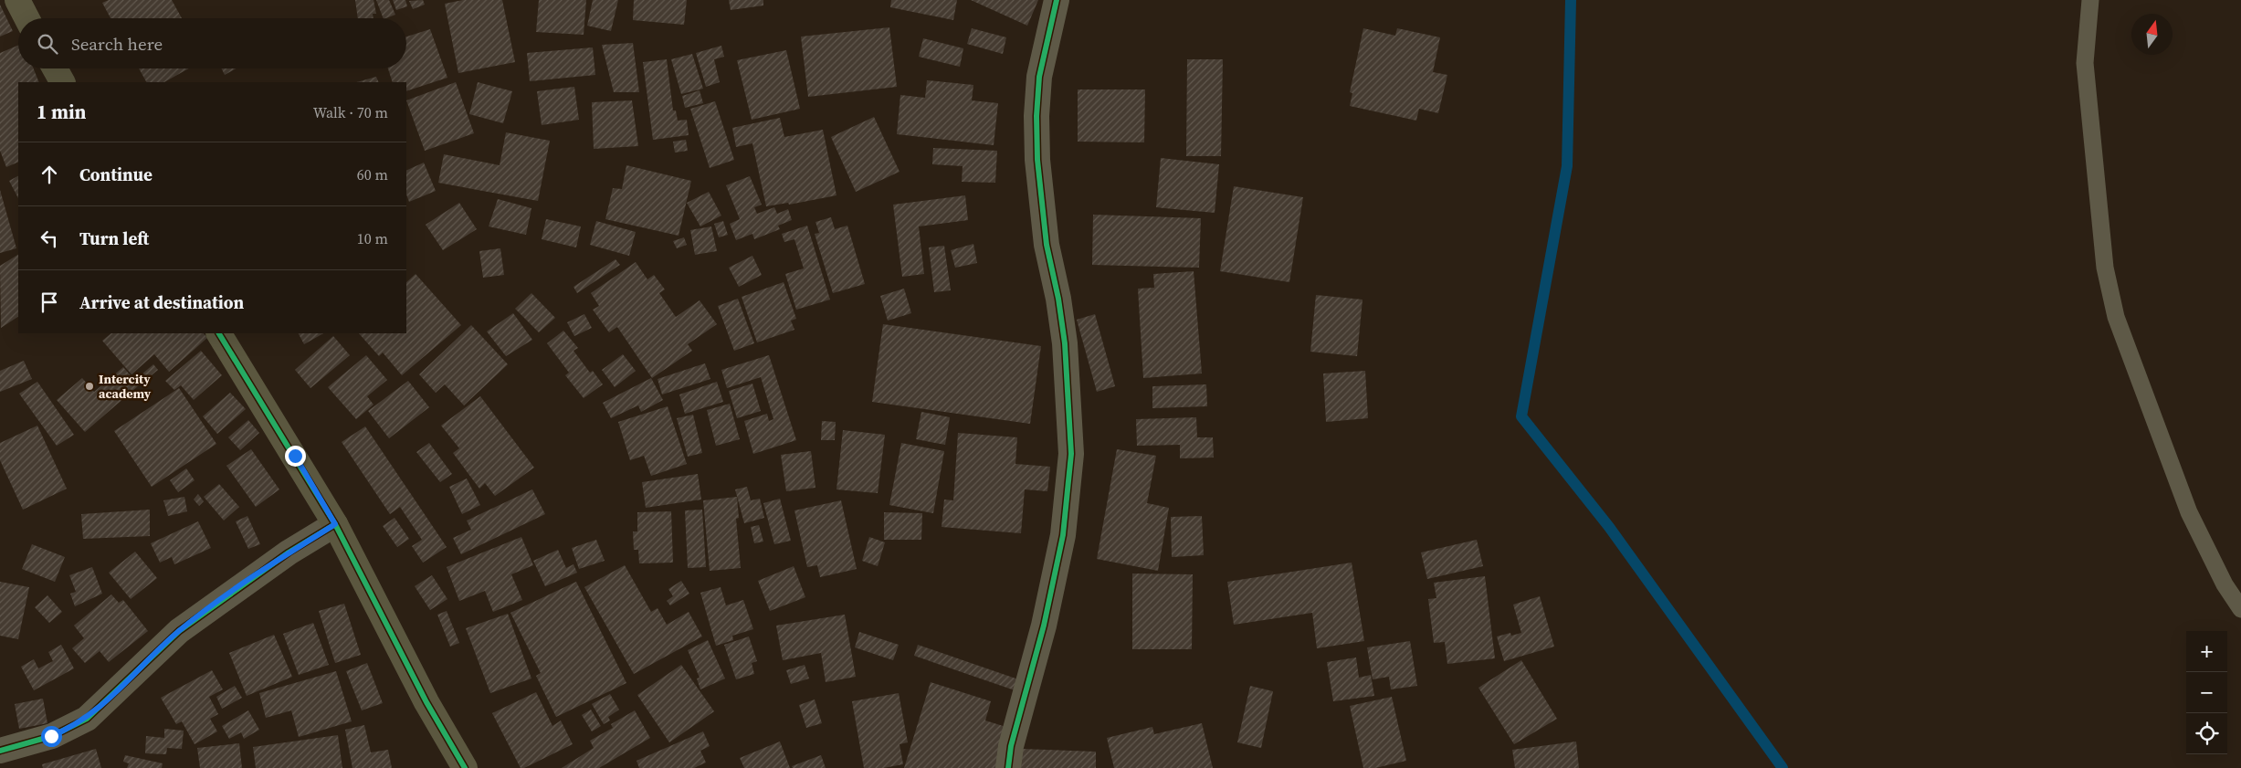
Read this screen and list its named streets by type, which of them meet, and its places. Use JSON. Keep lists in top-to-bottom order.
{
  "places": ["Intercity academy"],
  "north": "top",
  "page": {
    "search": "Search here",
    "heading": ["1 min", "Walk · 70 m"],
    "list": [
      ["Continue", "60 m"],
      ["Turn left", "10 m"],
      "Arrive at destination"
    ],
    "map_buttons": ["+", "−"]
  }
}
